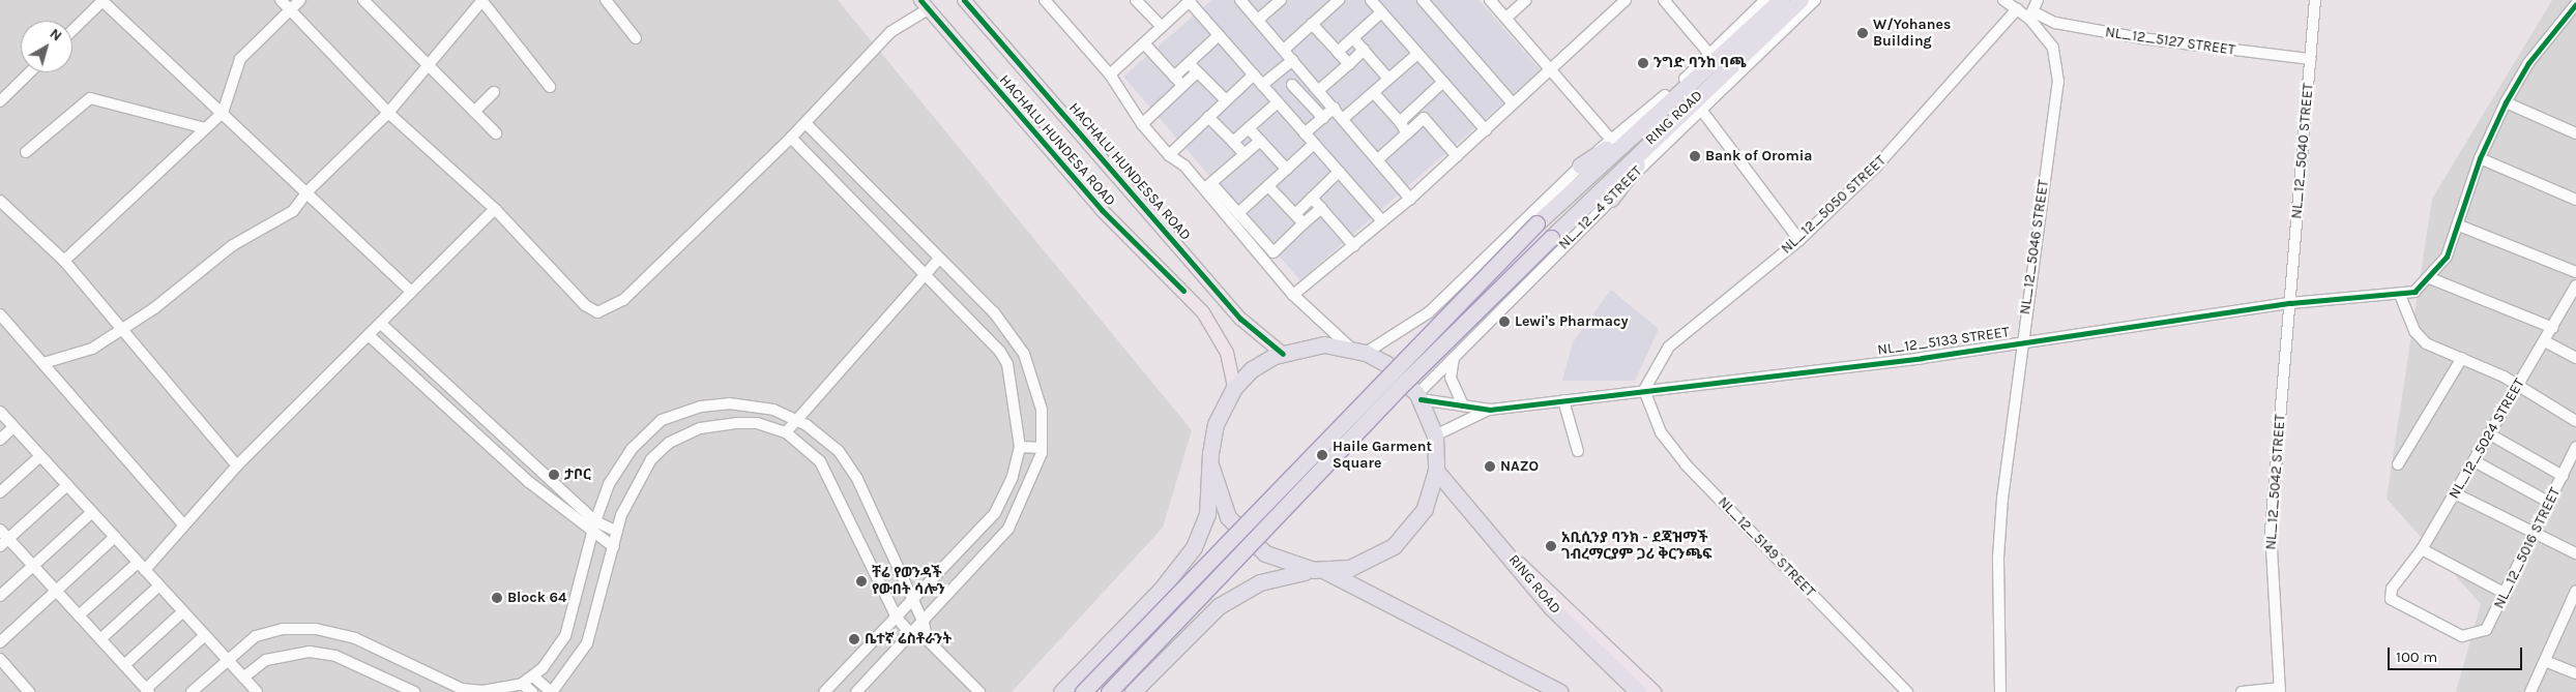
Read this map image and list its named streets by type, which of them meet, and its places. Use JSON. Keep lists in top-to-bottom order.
{
  "streets": {
    "highway": ["RING ROAD"],
    "main road": ["HACHALU HUNDESA ROAD", "HACHALU HUNDESSA ROAD"],
    "street": [
      "NL_12_5127 STREET",
      "NL_12_5040 STREET",
      "NL_12_5050 STREET",
      "NL_12_4 STREET",
      "NL_12_5046 STREET",
      "NL_12_5133 STREET",
      "NL_12_5024 STREET",
      "NL_12_5042 STREET",
      "NL_12_5149 STREET",
      "NL_12_5016 STREET"
    ]
  },
  "crossings": [
    ["NL_12_5127 STREET", "NL_12_5040 STREET"],
    ["NL_12_5127 STREET", "NL_12_5046 STREET"],
    ["NL_12_5040 STREET", "NL_12_5133 STREET"],
    ["NL_12_5040 STREET", "NL_12_5042 STREET"],
    ["NL_12_5050 STREET", "NL_12_5133 STREET"],
    ["NL_12_5050 STREET", "NL_12_5149 STREET"],
    ["NL_12_5046 STREET", "NL_12_5133 STREET"],
    ["NL_12_5133 STREET", "NL_12_5042 STREET"],
    ["NL_12_5133 STREET", "NL_12_5149 STREET"],
    ["NL_12_5024 STREET", "NL_12_5016 STREET"]
  ],
  "places": [
    "W/Yohanes Building",
    "ንግድ ባንከ ባጫ",
    "Bank of Oromia",
    "Lewi's Pharmacy",
    "Haile Garment Square",
    "NAZO",
    "ታቦር",
    "አቢሲንያ ባንክ - ደጃዝማች ገብረማርያም ጋሪ ቅርንጫፍ",
    "ቸሬ የወንዳች የውበት ሳሎን",
    "Block 64",
    "ቤተኛ ሬስቶራንት"
  ],
  "scale_bar": "100 m",
  "north": "top right"
}
